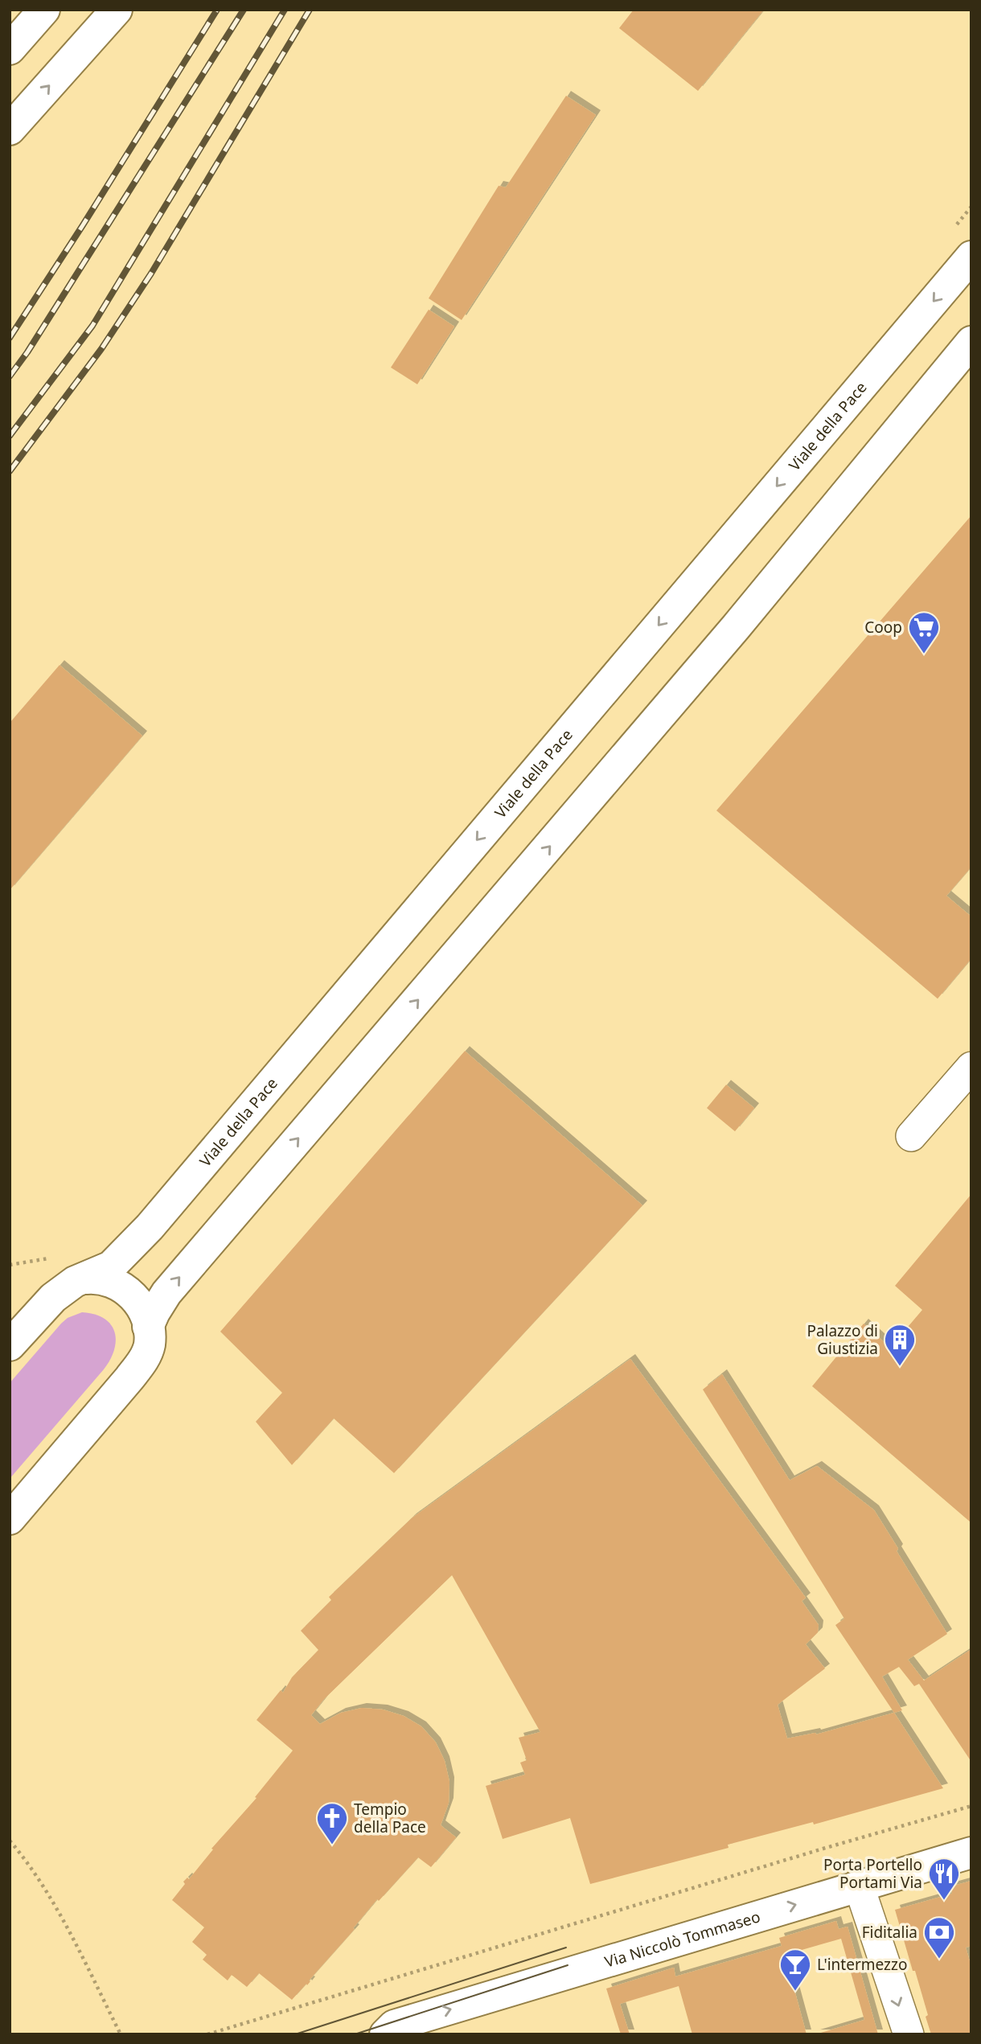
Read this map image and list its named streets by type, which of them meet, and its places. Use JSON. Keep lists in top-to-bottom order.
{
  "streets": {
    "street": ["Viale della Pace", "Via Niccolò Tommaseo"]
  },
  "one_way": ["Via Niccolò Tommaseo"],
  "places": {
    "supermarket": ["Coop"],
    "building": ["Palazzo di Giustizia"],
    "church": ["Tempio della Pace"],
    "restaurant": ["Porta Portello Portami Via"],
    "bank": ["Fiditalia"],
    "bar": ["L'intermezzo"]
  }
}
